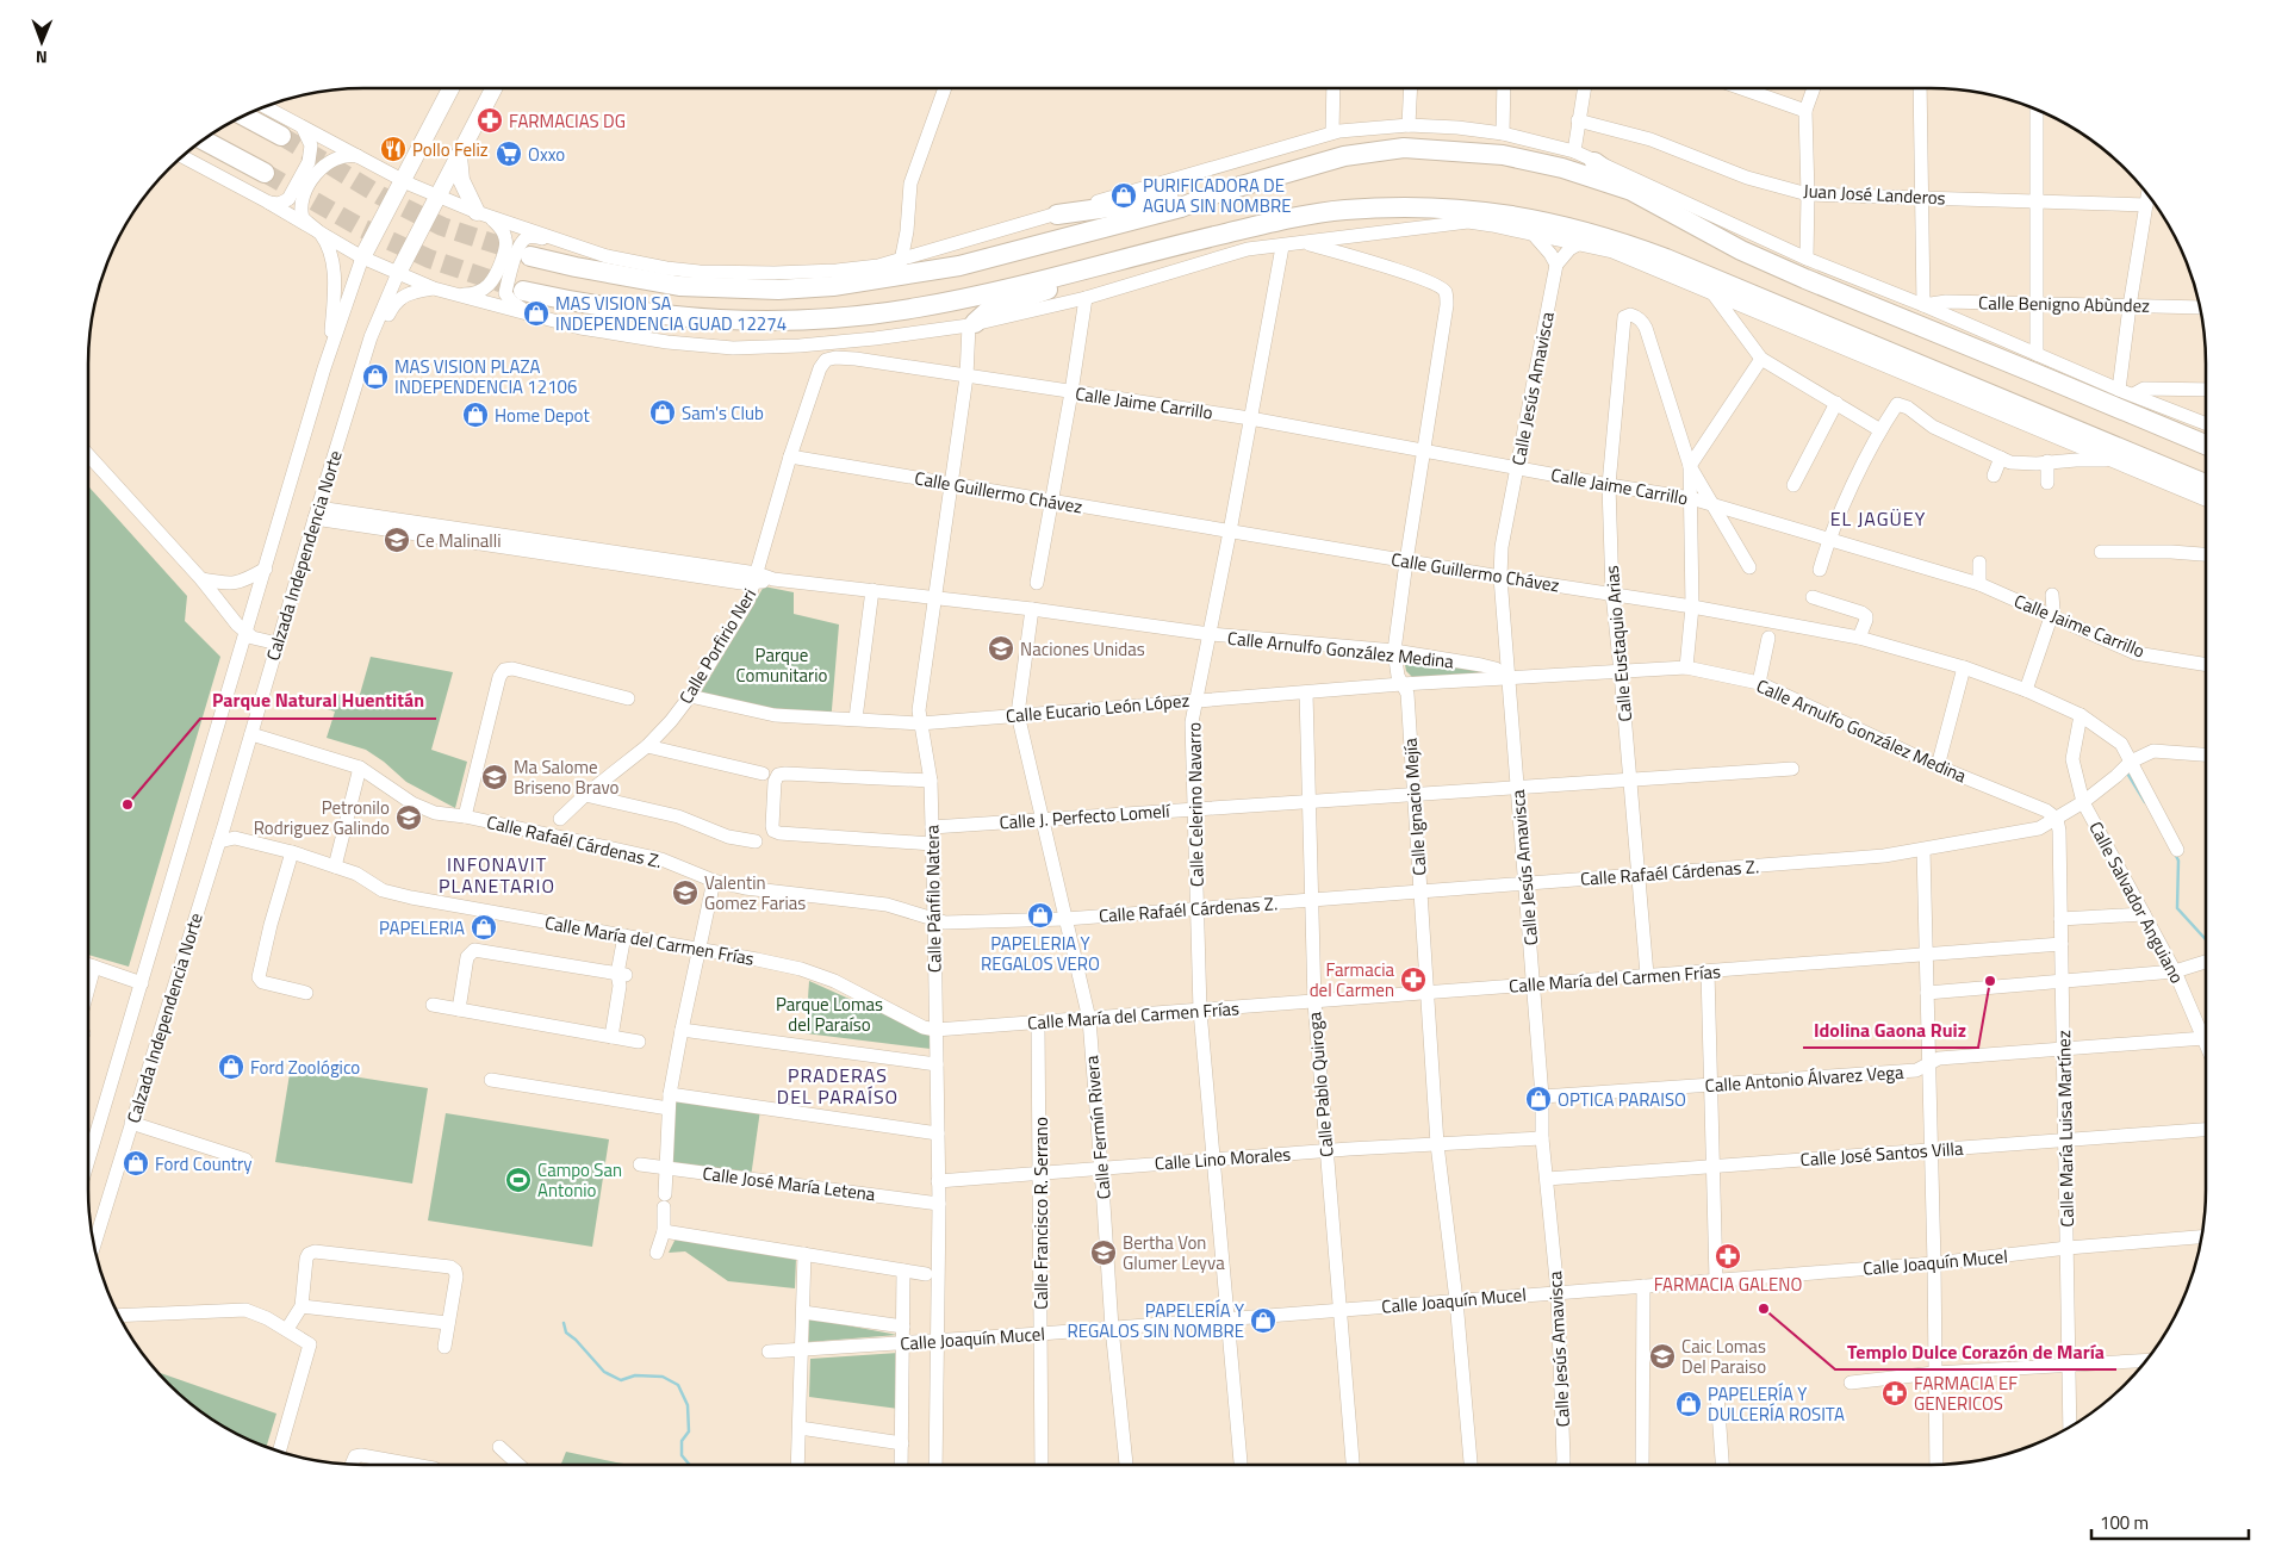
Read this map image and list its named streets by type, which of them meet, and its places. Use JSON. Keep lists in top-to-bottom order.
{
  "streets": {
    "main road": ["Calzada Independencia Norte"],
    "street": [
      "Juan José Landeros",
      "Calle Benigno Abùndez",
      "Calle Jesús Amavisca",
      "Calle Jaime Carrillo",
      "Calle Guillermo Chávez",
      "Calle Eustaquio Arias",
      "Calle Porfirio Neri",
      "Calle Arnulfo González Medina",
      "Calle Eucario León López",
      "Calle Celerino Navarro",
      "Calle Ignacio Mejía",
      "Calle J. Perfecto Lomelí",
      "Calle Rafaél Cárdenas Z.",
      "Calle Pánfilo Natera",
      "Calle Salvador Anguiano",
      "Calle María del Carmen Frías",
      "Calle Antonio Álvarez Vega",
      "Calle Pablo Quiroga",
      "Calle Fermín Rivera",
      "Calle María Luisa Martínez",
      "Calle José Santos Villa",
      "Calle Lino Morales",
      "Calle José María Letena",
      "Calle Francisco R. Serrano",
      "Calle Joaquín Mucel"
    ]
  },
  "crossings": [
    ["Calle Jesús Amavisca", "Calle Jaime Carrillo"],
    ["Calle Jesús Amavisca", "Calle Guillermo Chávez"],
    ["Calle Jesús Amavisca", "Calle Arnulfo González Medina"],
    ["Calle Jesús Amavisca", "Calle Eucario León López"],
    ["Calle Jesús Amavisca", "Calle J. Perfecto Lomelí"],
    ["Calle Jesús Amavisca", "Calle Rafaél Cárdenas Z."],
    ["Calle Jesús Amavisca", "Calle María del Carmen Frías"],
    ["Calle Jesús Amavisca", "Calle Antonio Álvarez Vega"],
    ["Calle Jesús Amavisca", "Calle José Santos Villa"],
    ["Calle Jesús Amavisca", "Calle Lino Morales"],
    ["Calle Jesús Amavisca", "Calle Joaquín Mucel"],
    ["Calle Jaime Carrillo", "Calle Eustaquio Arias"],
    ["Calle Jaime Carrillo", "Calle Porfirio Neri"],
    ["Calle Jaime Carrillo", "Calle Celerino Navarro"],
    ["Calle Jaime Carrillo", "Calle Ignacio Mejía"],
    ["Calle Jaime Carrillo", "Calle Pánfilo Natera"],
    ["Calle Guillermo Chávez", "Calle Eustaquio Arias"],
    ["Calle Guillermo Chávez", "Calle Porfirio Neri"],
    ["Calle Guillermo Chávez", "Calle Celerino Navarro"],
    ["Calle Guillermo Chávez", "Calle Ignacio Mejía"],
    ["Calle Guillermo Chávez", "Calle Rafaél Cárdenas Z."],
    ["Calle Guillermo Chávez", "Calle Pánfilo Natera"],
    ["Calzada Independencia Norte", "Calle Arnulfo González Medina"],
    ["Calzada Independencia Norte", "Calle Rafaél Cárdenas Z."],
    ["Calzada Independencia Norte", "Calle María del Carmen Frías"],
    ["Calle Eustaquio Arias", "Calle Arnulfo González Medina"],
    ["Calle Eustaquio Arias", "Calle J. Perfecto Lomelí"],
    ["Calle Eustaquio Arias", "Calle Rafaél Cárdenas Z."],
    ["Calle Eustaquio Arias", "Calle María del Carmen Frías"],
    ["Calle Porfirio Neri", "Calle Arnulfo González Medina"],
    ["Calle Porfirio Neri", "Calle Eucario León López"],
    ["Calle Arnulfo González Medina", "Calle Eucario León López"],
    ["Calle Arnulfo González Medina", "Calle Celerino Navarro"],
    ["Calle Arnulfo González Medina", "Calle Ignacio Mejía"],
    ["Calle Arnulfo González Medina", "Calle Rafaél Cárdenas Z."],
    ["Calle Arnulfo González Medina", "Calle Pánfilo Natera"],
    ["Calle Arnulfo González Medina", "Calle Fermín Rivera"],
    ["Calle Arnulfo González Medina", "Calle María Luisa Martínez"],
    ["Calle Eucario León López", "Calle Celerino Navarro"],
    ["Calle Eucario León López", "Calle Ignacio Mejía"],
    ["Calle Eucario León López", "Calle Pánfilo Natera"],
    ["Calle Eucario León López", "Calle Pablo Quiroga"],
    ["Calle Eucario León López", "Calle Fermín Rivera"],
    ["Calle Celerino Navarro", "Calle J. Perfecto Lomelí"],
    ["Calle Celerino Navarro", "Calle Rafaél Cárdenas Z."],
    ["Calle Celerino Navarro", "Calle María del Carmen Frías"],
    ["Calle Celerino Navarro", "Calle Lino Morales"],
    ["Calle Celerino Navarro", "Calle Joaquín Mucel"],
    ["Calle Ignacio Mejía", "Calle J. Perfecto Lomelí"],
    ["Calle Ignacio Mejía", "Calle Rafaél Cárdenas Z."],
    ["Calle Ignacio Mejía", "Calle María del Carmen Frías"],
    ["Calle Ignacio Mejía", "Calle Lino Morales"],
    ["Calle Ignacio Mejía", "Calle Joaquín Mucel"],
    ["Calle J. Perfecto Lomelí", "Calle Pánfilo Natera"],
    ["Calle J. Perfecto Lomelí", "Calle Pablo Quiroga"],
    ["Calle J. Perfecto Lomelí", "Calle Fermín Rivera"],
    ["Calle Rafaél Cárdenas Z.", "Calle Pánfilo Natera"],
    ["Calle Rafaél Cárdenas Z.", "Calle Salvador Anguiano"],
    ["Calle Rafaél Cárdenas Z.", "Calle Pablo Quiroga"],
    ["Calle Rafaél Cárdenas Z.", "Calle Fermín Rivera"],
    ["Calle Rafaél Cárdenas Z.", "Calle María Luisa Martínez"],
    ["Calle Pánfilo Natera", "Calle María del Carmen Frías"],
    ["Calle Pánfilo Natera", "Calle Lino Morales"],
    ["Calle Pánfilo Natera", "Calle José María Letena"],
    ["Calle Pánfilo Natera", "Calle Joaquín Mucel"],
    ["Calle Salvador Anguiano", "Calle Antonio Álvarez Vega"],
    ["Calle María del Carmen Frías", "Calle Pablo Quiroga"],
    ["Calle María del Carmen Frías", "Calle Fermín Rivera"],
    ["Calle María del Carmen Frías", "Calle María Luisa Martínez"],
    ["Calle María del Carmen Frías", "Calle Francisco R. Serrano"],
    ["Calle Antonio Álvarez Vega", "Calle María Luisa Martínez"],
    ["Calle Pablo Quiroga", "Calle Lino Morales"],
    ["Calle Pablo Quiroga", "Calle Joaquín Mucel"],
    ["Calle Fermín Rivera", "Calle Lino Morales"],
    ["Calle Fermín Rivera", "Calle Joaquín Mucel"],
    ["Calle María Luisa Martínez", "Calle José Santos Villa"],
    ["Calle María Luisa Martínez", "Calle Joaquín Mucel"],
    ["Calle Lino Morales", "Calle Francisco R. Serrano"],
    ["Calle Francisco R. Serrano", "Calle Joaquín Mucel"]
  ],
  "districts": ["EL JAGÜEY", "INFONAVIT PLANETARIO", "PRADERAS DEL PARAÍSO"],
  "parks": ["Parque Comunitario", "Parque Lomas del Paraíso"],
  "places": {
    "pharmacy": [
      "FARMACIAS DG",
      "Farmacia del Carmen",
      "FARMACIA GALENO",
      "FARMACIA EF GENERICOS"
    ],
    "restaurant": ["Pollo Feliz"],
    "supermarket": ["Oxxo"],
    "shop": [
      "PURIFICADORA DE AGUA SIN NOMBRE",
      "MAS VISION SA INDEPENDENCIA GUAD 12274",
      "MAS VISION PLAZA INDEPENDENCIA 12106",
      "Sam's Club",
      "Home Depot",
      "PAPELERIA Y REGALOS VERO",
      "PAPELERIA",
      "Ford Zoológico",
      "OPTICA PARAISO",
      "Ford Country",
      "PAPELERÍA Y REGALOS SIN NOMBRE",
      "PAPELERÍA Y DULCERÍA ROSITA"
    ],
    "school or university": [
      "Ce Malinalli",
      "Naciones Unidas",
      "Ma Salome Briseno Bravo",
      "Petronilo Rodriguez Galindo",
      "Valentin Gomez Farias",
      "Bertha Von Glumer Leyva",
      "Caic Lomas Del Paraiso"
    ],
    "other": ["Parque Natural Huentitán", "Idolina Gaona Ruiz", "Templo Dulce Corazón de María"],
    "sports": ["Campo San Antonio"]
  },
  "scale_bar": "100 m",
  "north": "bottom"
}
